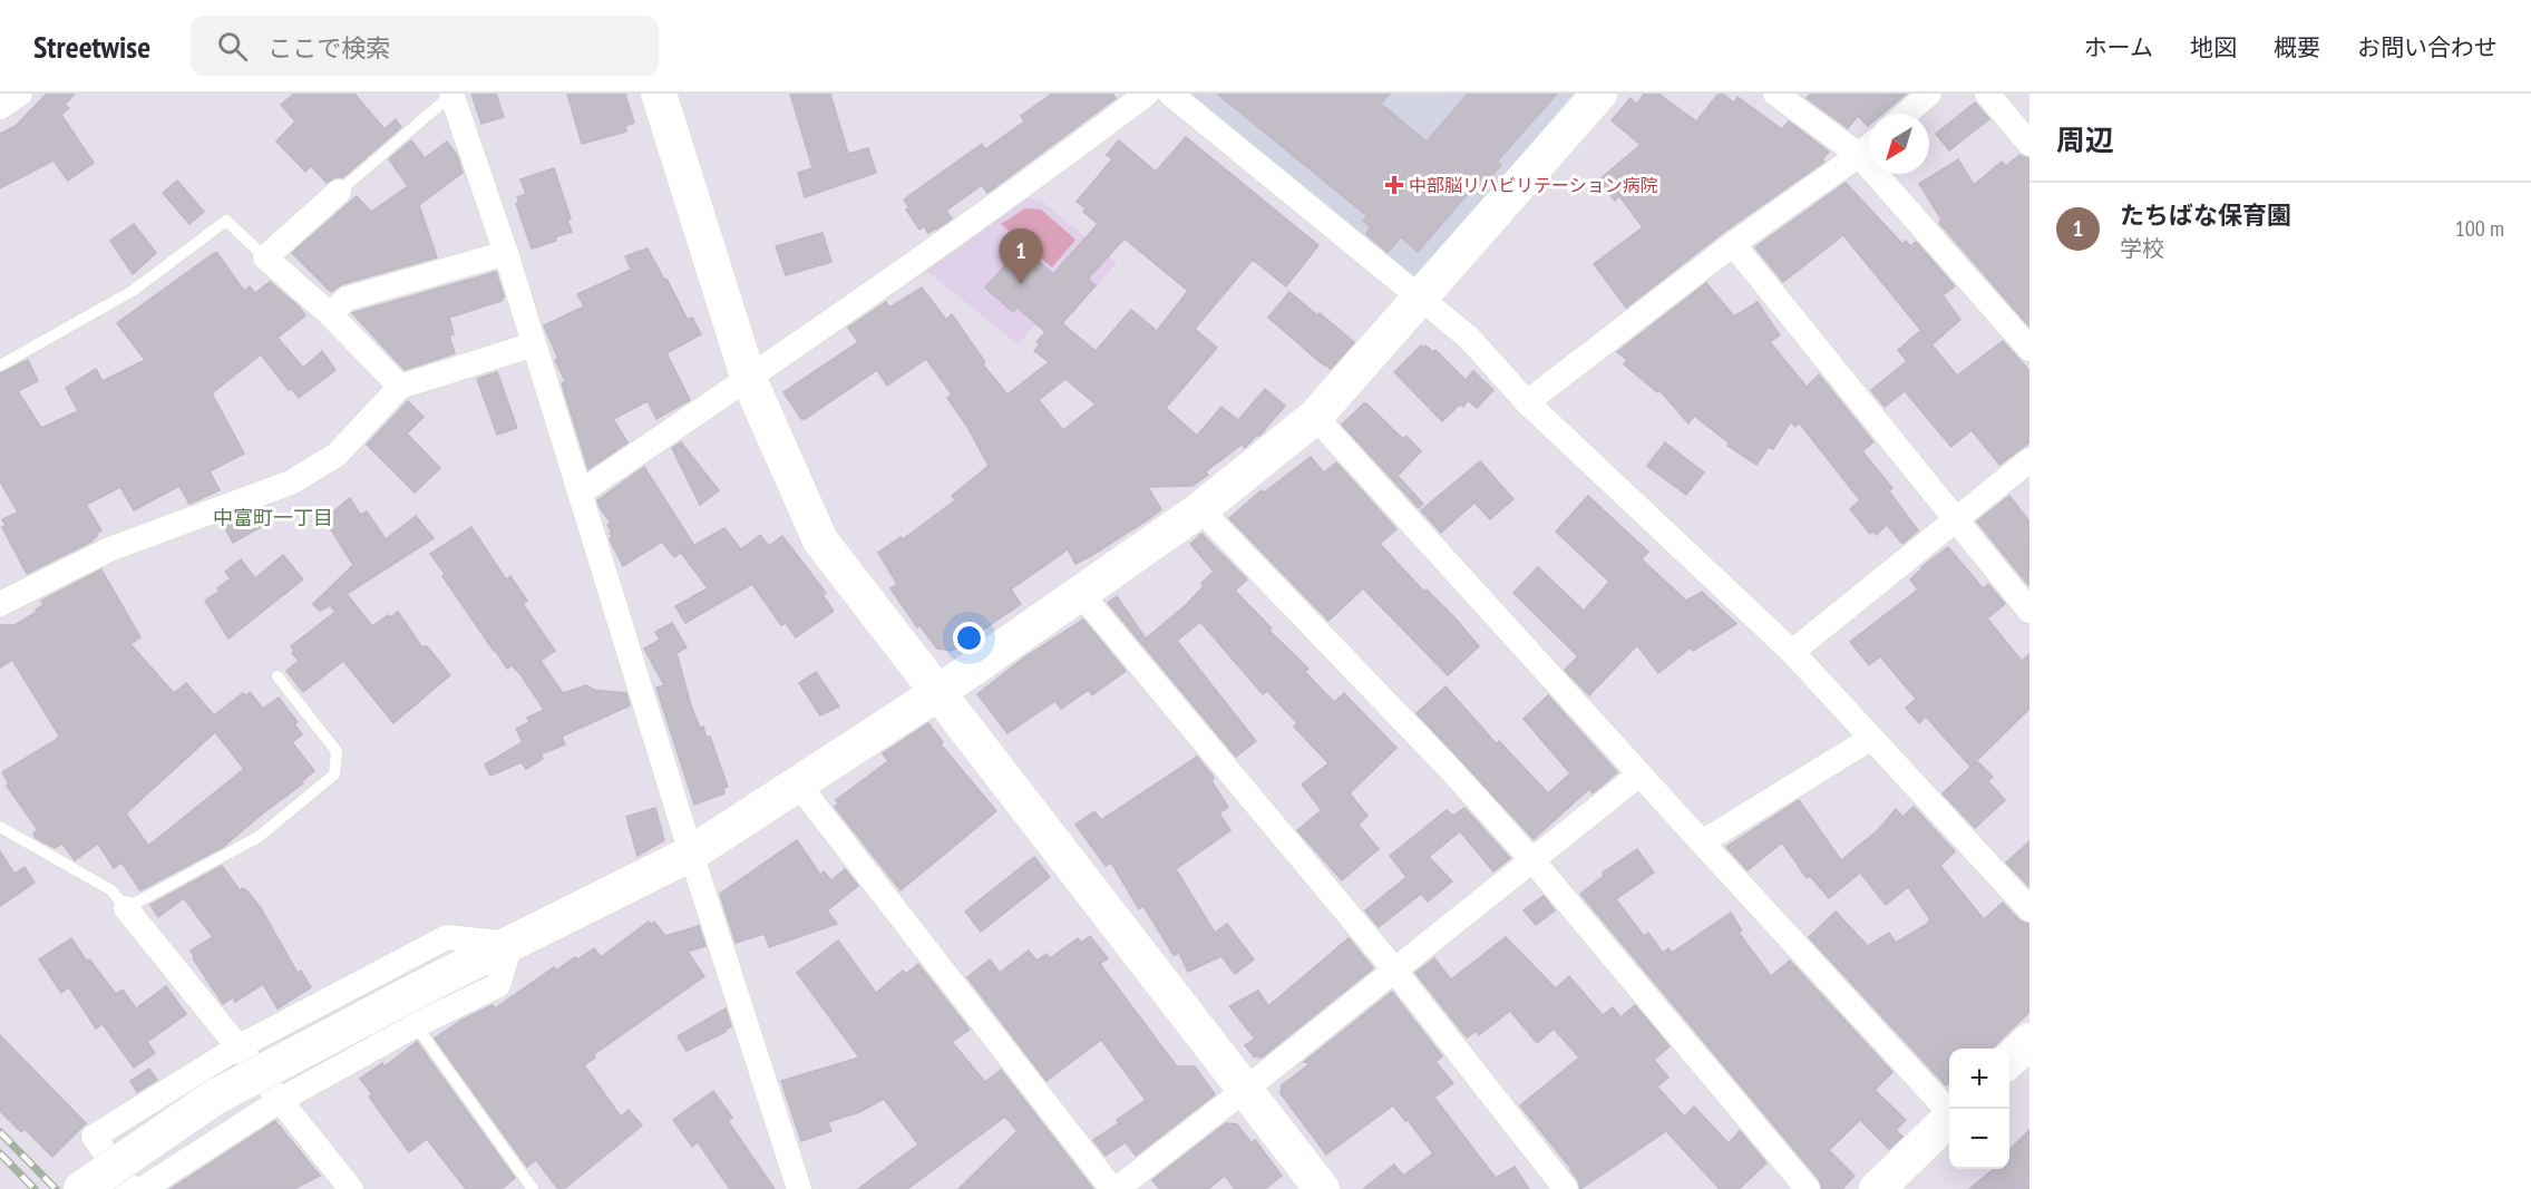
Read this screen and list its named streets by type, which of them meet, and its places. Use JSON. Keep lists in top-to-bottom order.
{
  "districts": ["中富町一丁目"],
  "places": {
    "health": ["中部脳リハビリテーション病院"]
  },
  "north": "bottom left",
  "page": {
    "header": "Streetwise",
    "search": "ここで検索",
    "nav": [
      "ホーム",
      "地図",
      "概要",
      "お問い合わせ"
    ],
    "heading": "周辺",
    "list": [
      {
        "mark": "1",
        "name": "たちばな保育園",
        "note": "学校",
        "value": "100 m"
      }
    ],
    "pins": "1",
    "map_buttons": ["+", "−"]
  }
}
